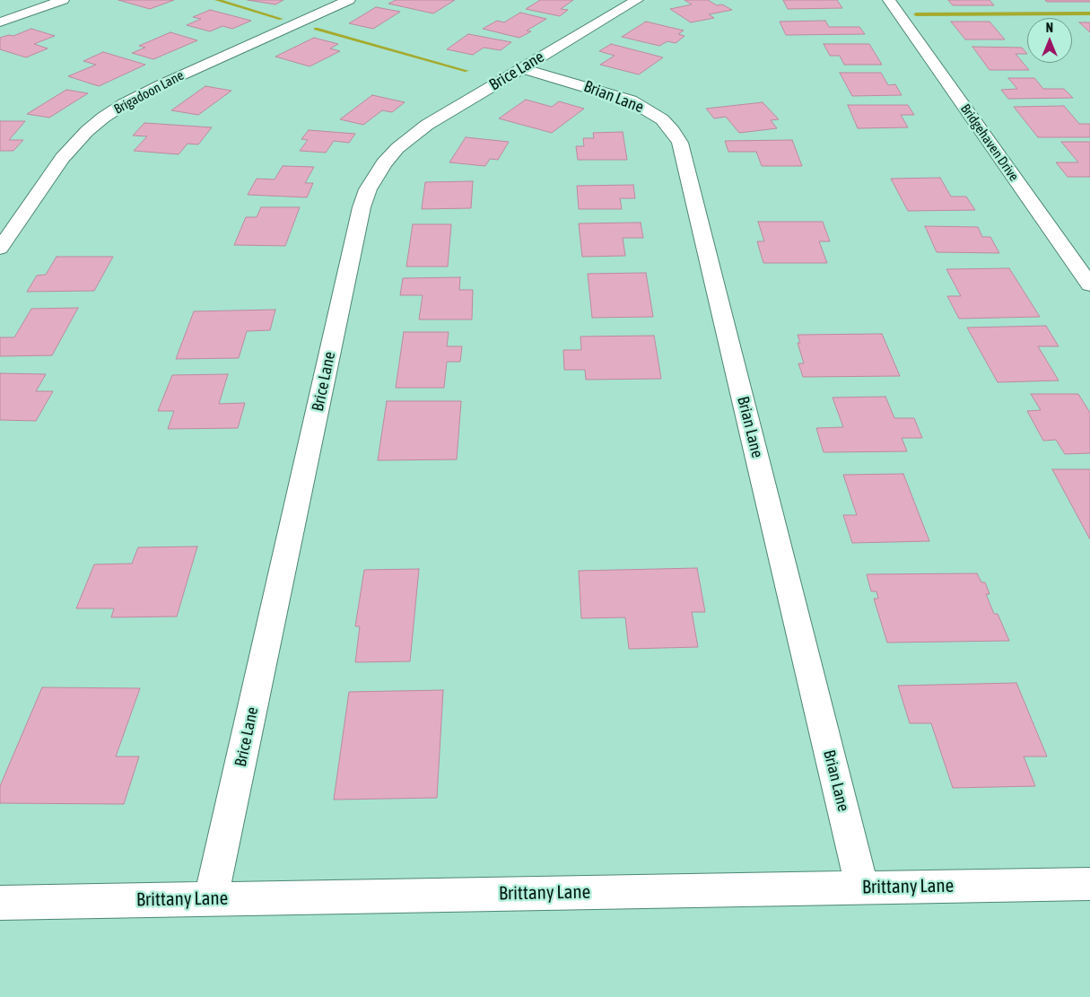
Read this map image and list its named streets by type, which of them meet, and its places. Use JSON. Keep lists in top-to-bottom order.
{
  "streets": {
    "street": [
      "Brice Lane",
      "Brigadoon Lane",
      "Brian Lane",
      "Bridgehaven Drive",
      "Brittany Lane"
    ]
  },
  "crossings": [
    ["Brice Lane", "Brian Lane"],
    ["Brice Lane", "Brittany Lane"],
    ["Brian Lane", "Brittany Lane"]
  ],
  "north": "top"
}
